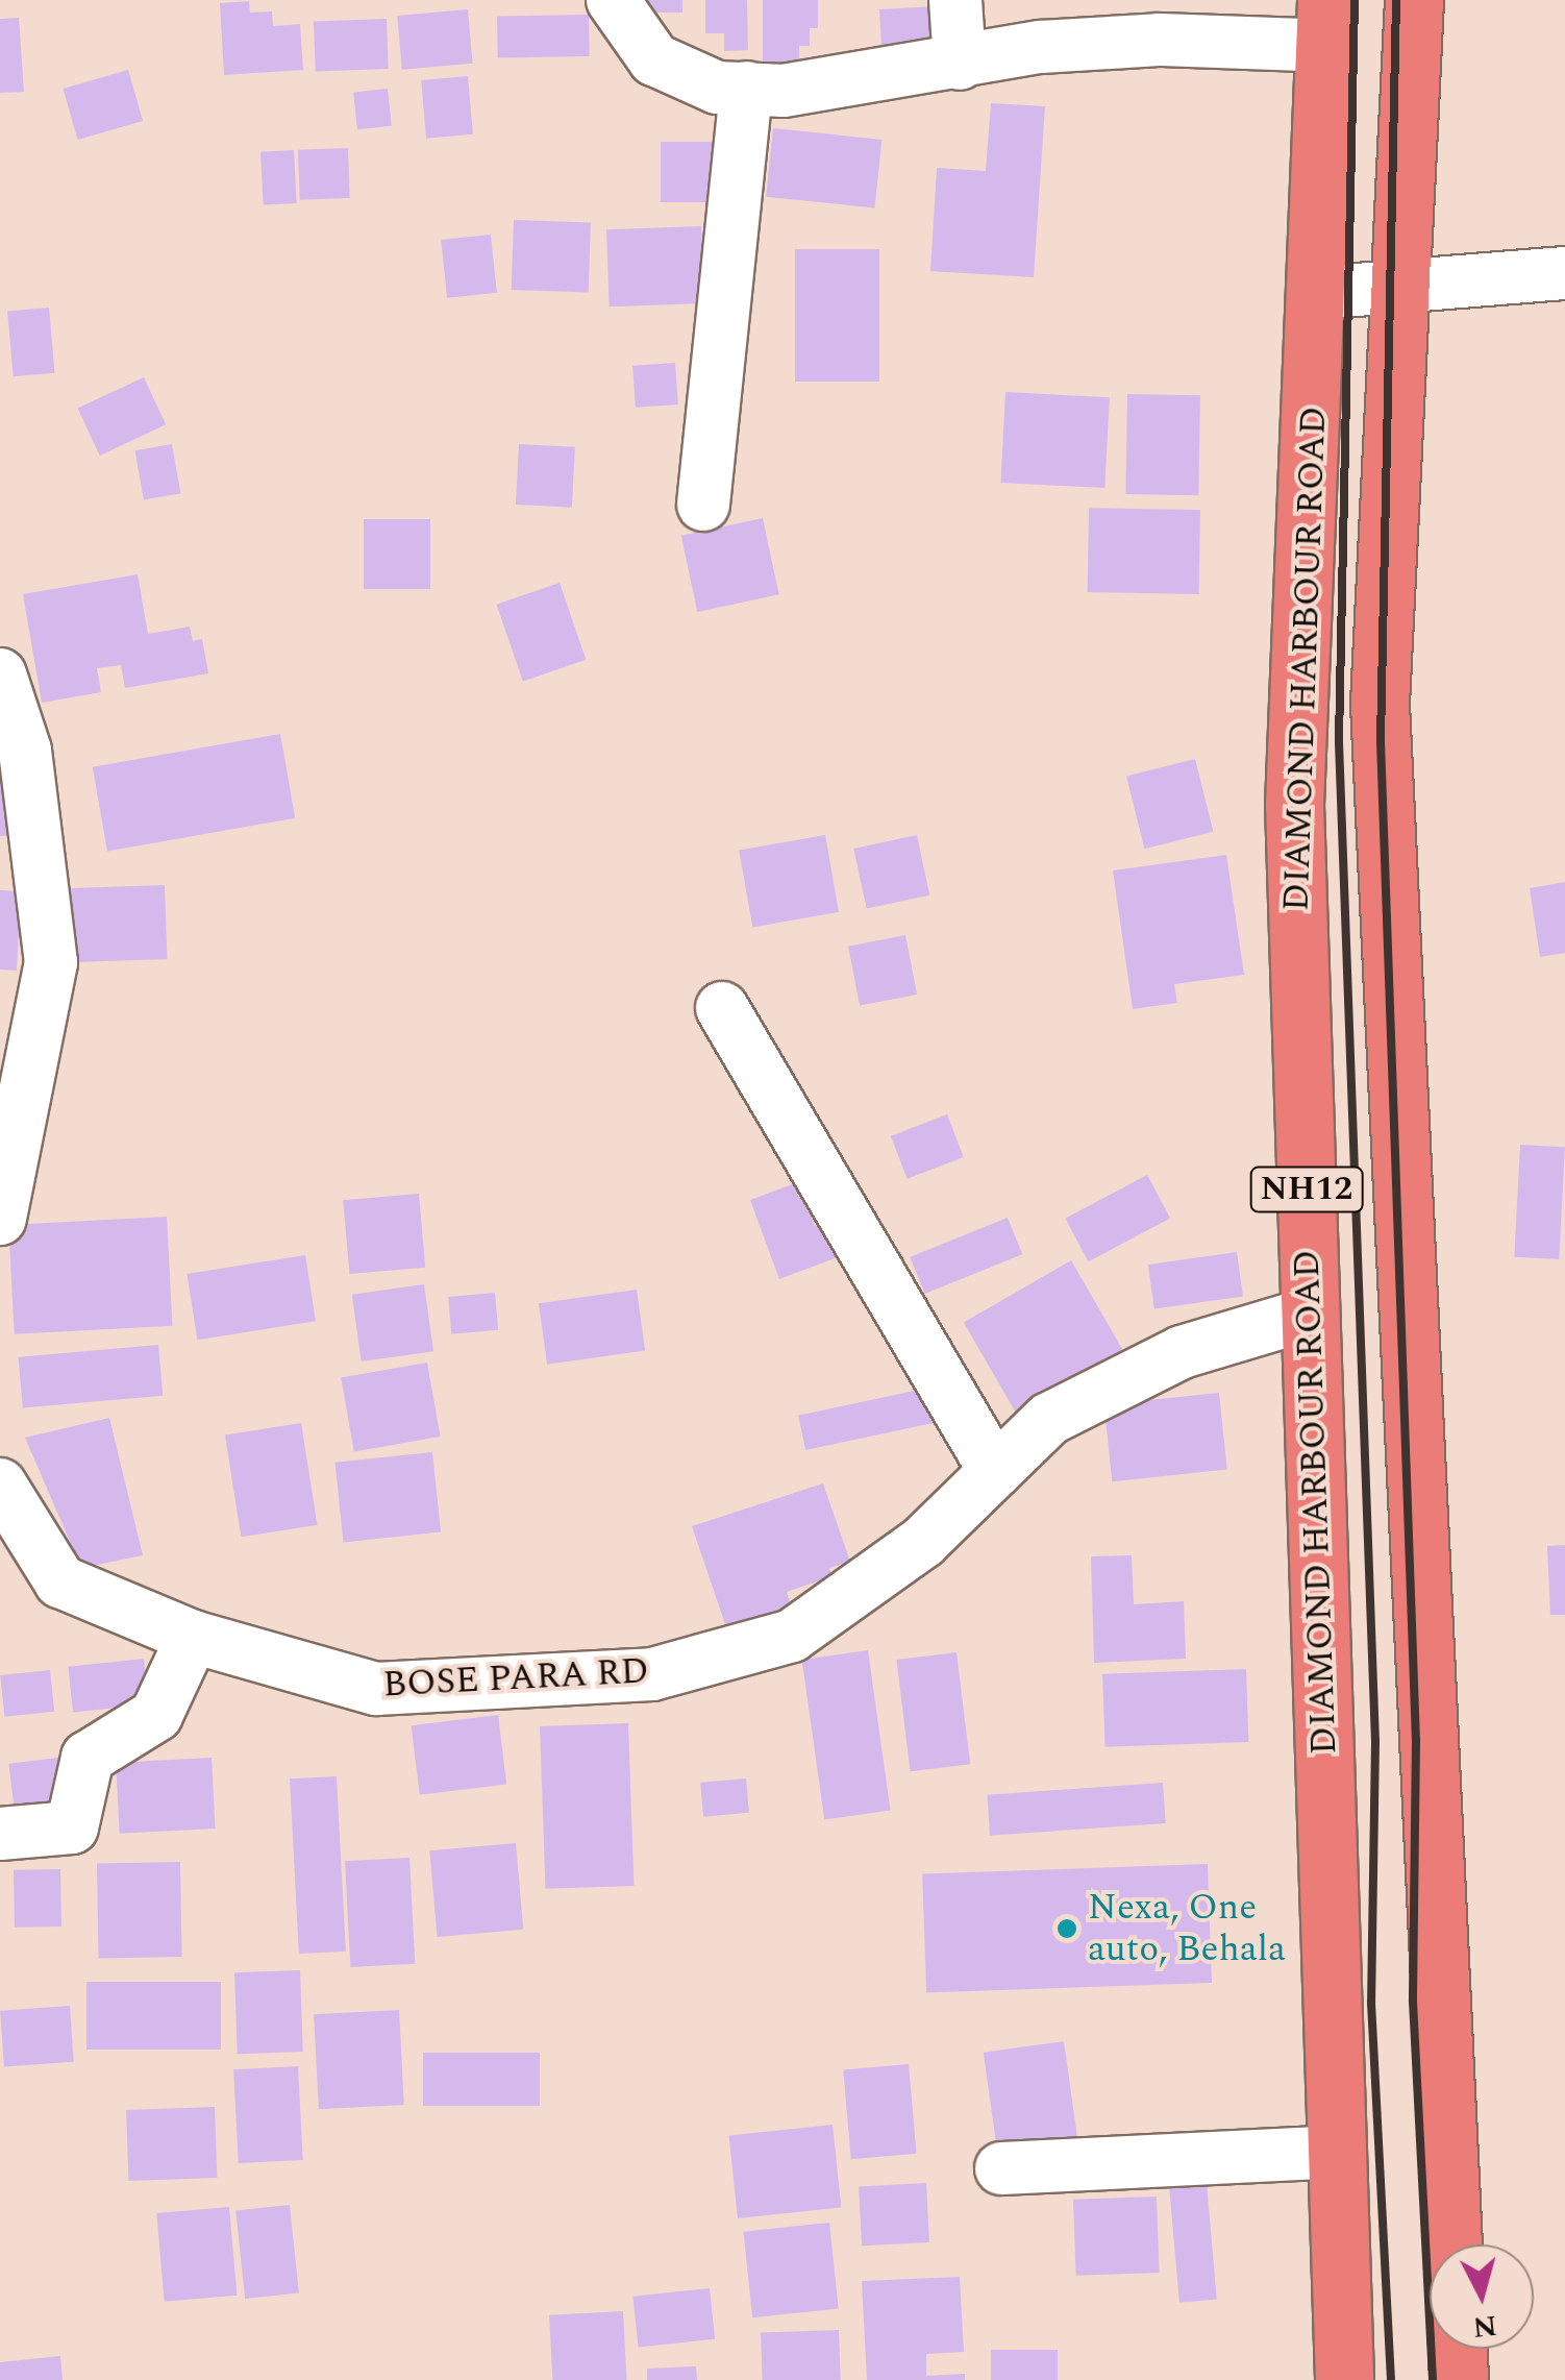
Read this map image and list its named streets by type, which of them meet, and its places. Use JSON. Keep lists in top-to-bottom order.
{
  "streets": {
    "highway": ["DIAMOND HARBOUR ROAD", "NH12"],
    "street": ["BOSE PARA RD"]
  },
  "crossings": [
    ["DIAMOND HARBOUR ROAD", "BOSE PARA RD"]
  ],
  "places": ["Nexa, One auto, Behala"],
  "north": "bottom"
}
